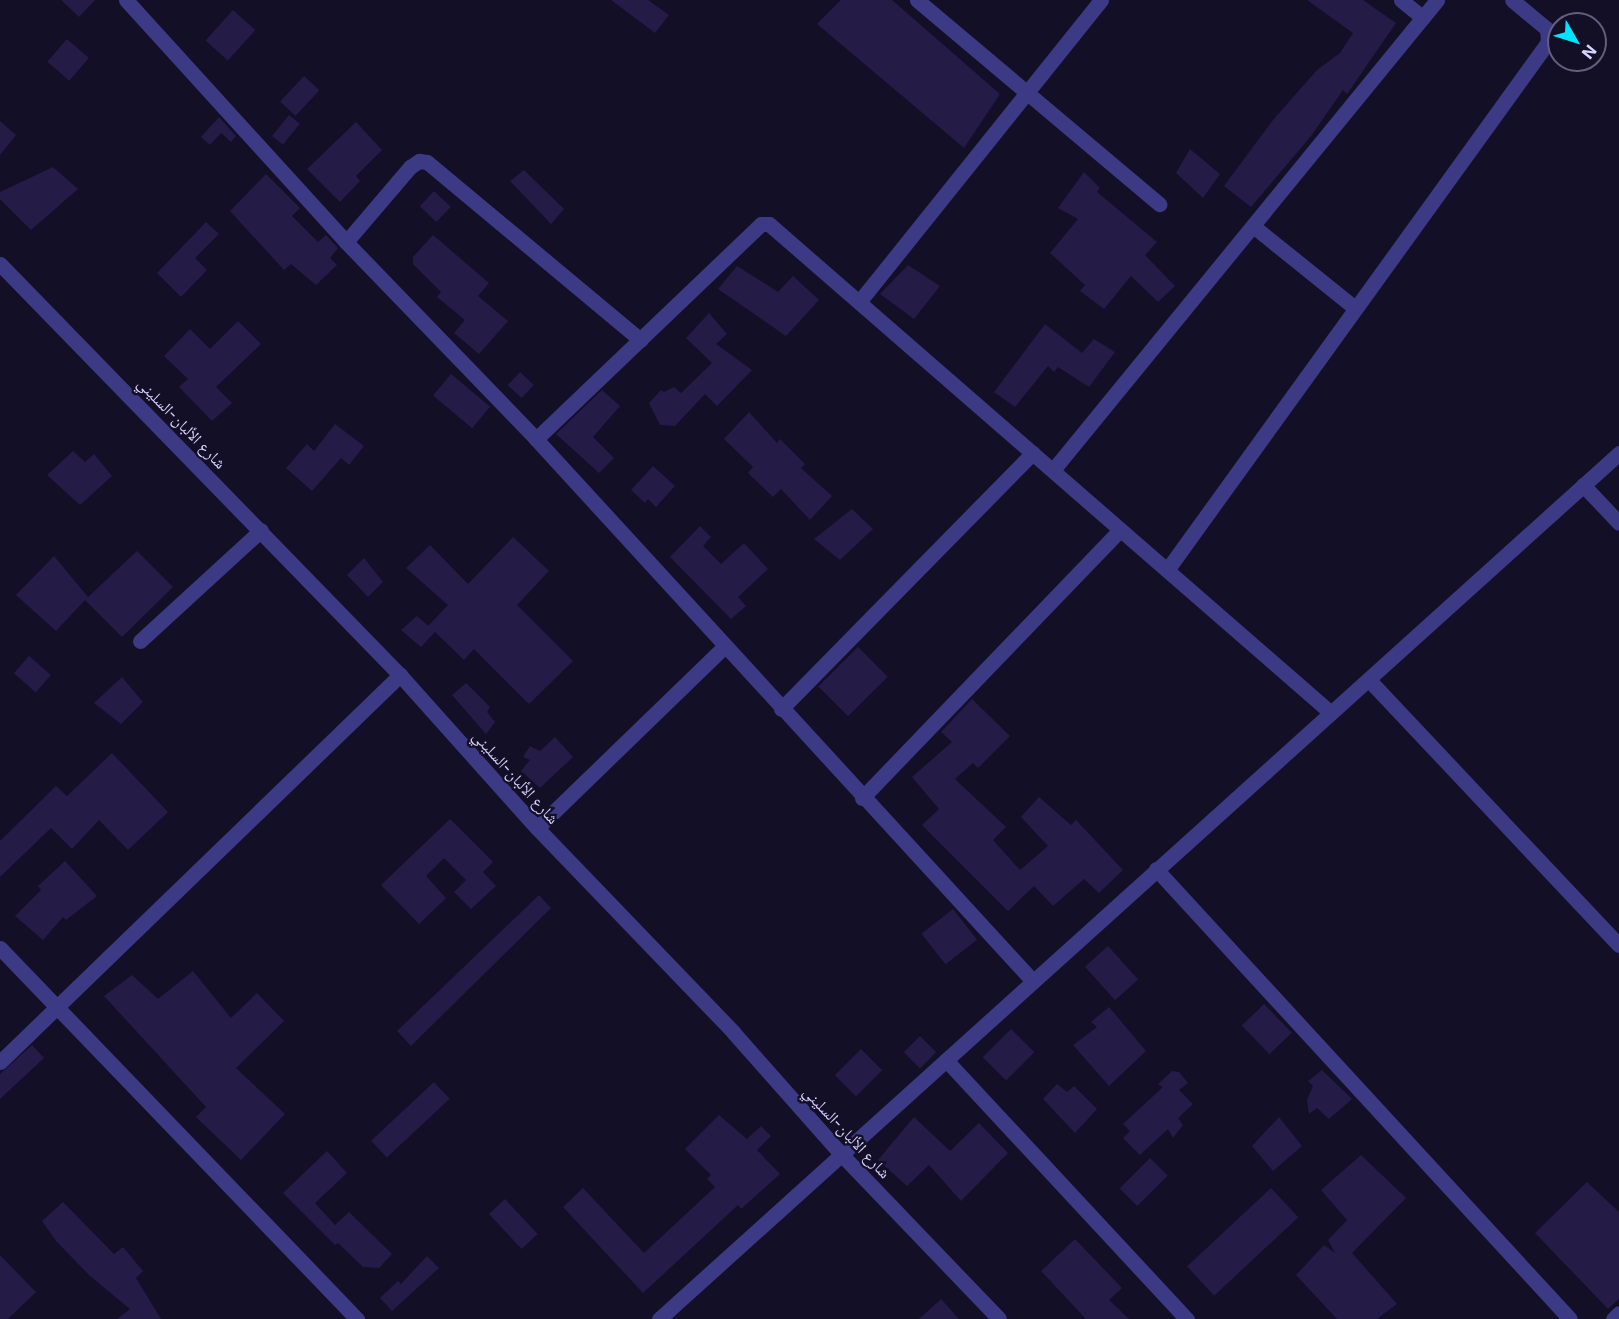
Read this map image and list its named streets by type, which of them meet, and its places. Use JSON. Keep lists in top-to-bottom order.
{
  "streets": {
    "street": ["شارع الألبان-السليني"]
  },
  "north": "bottom right"
}
